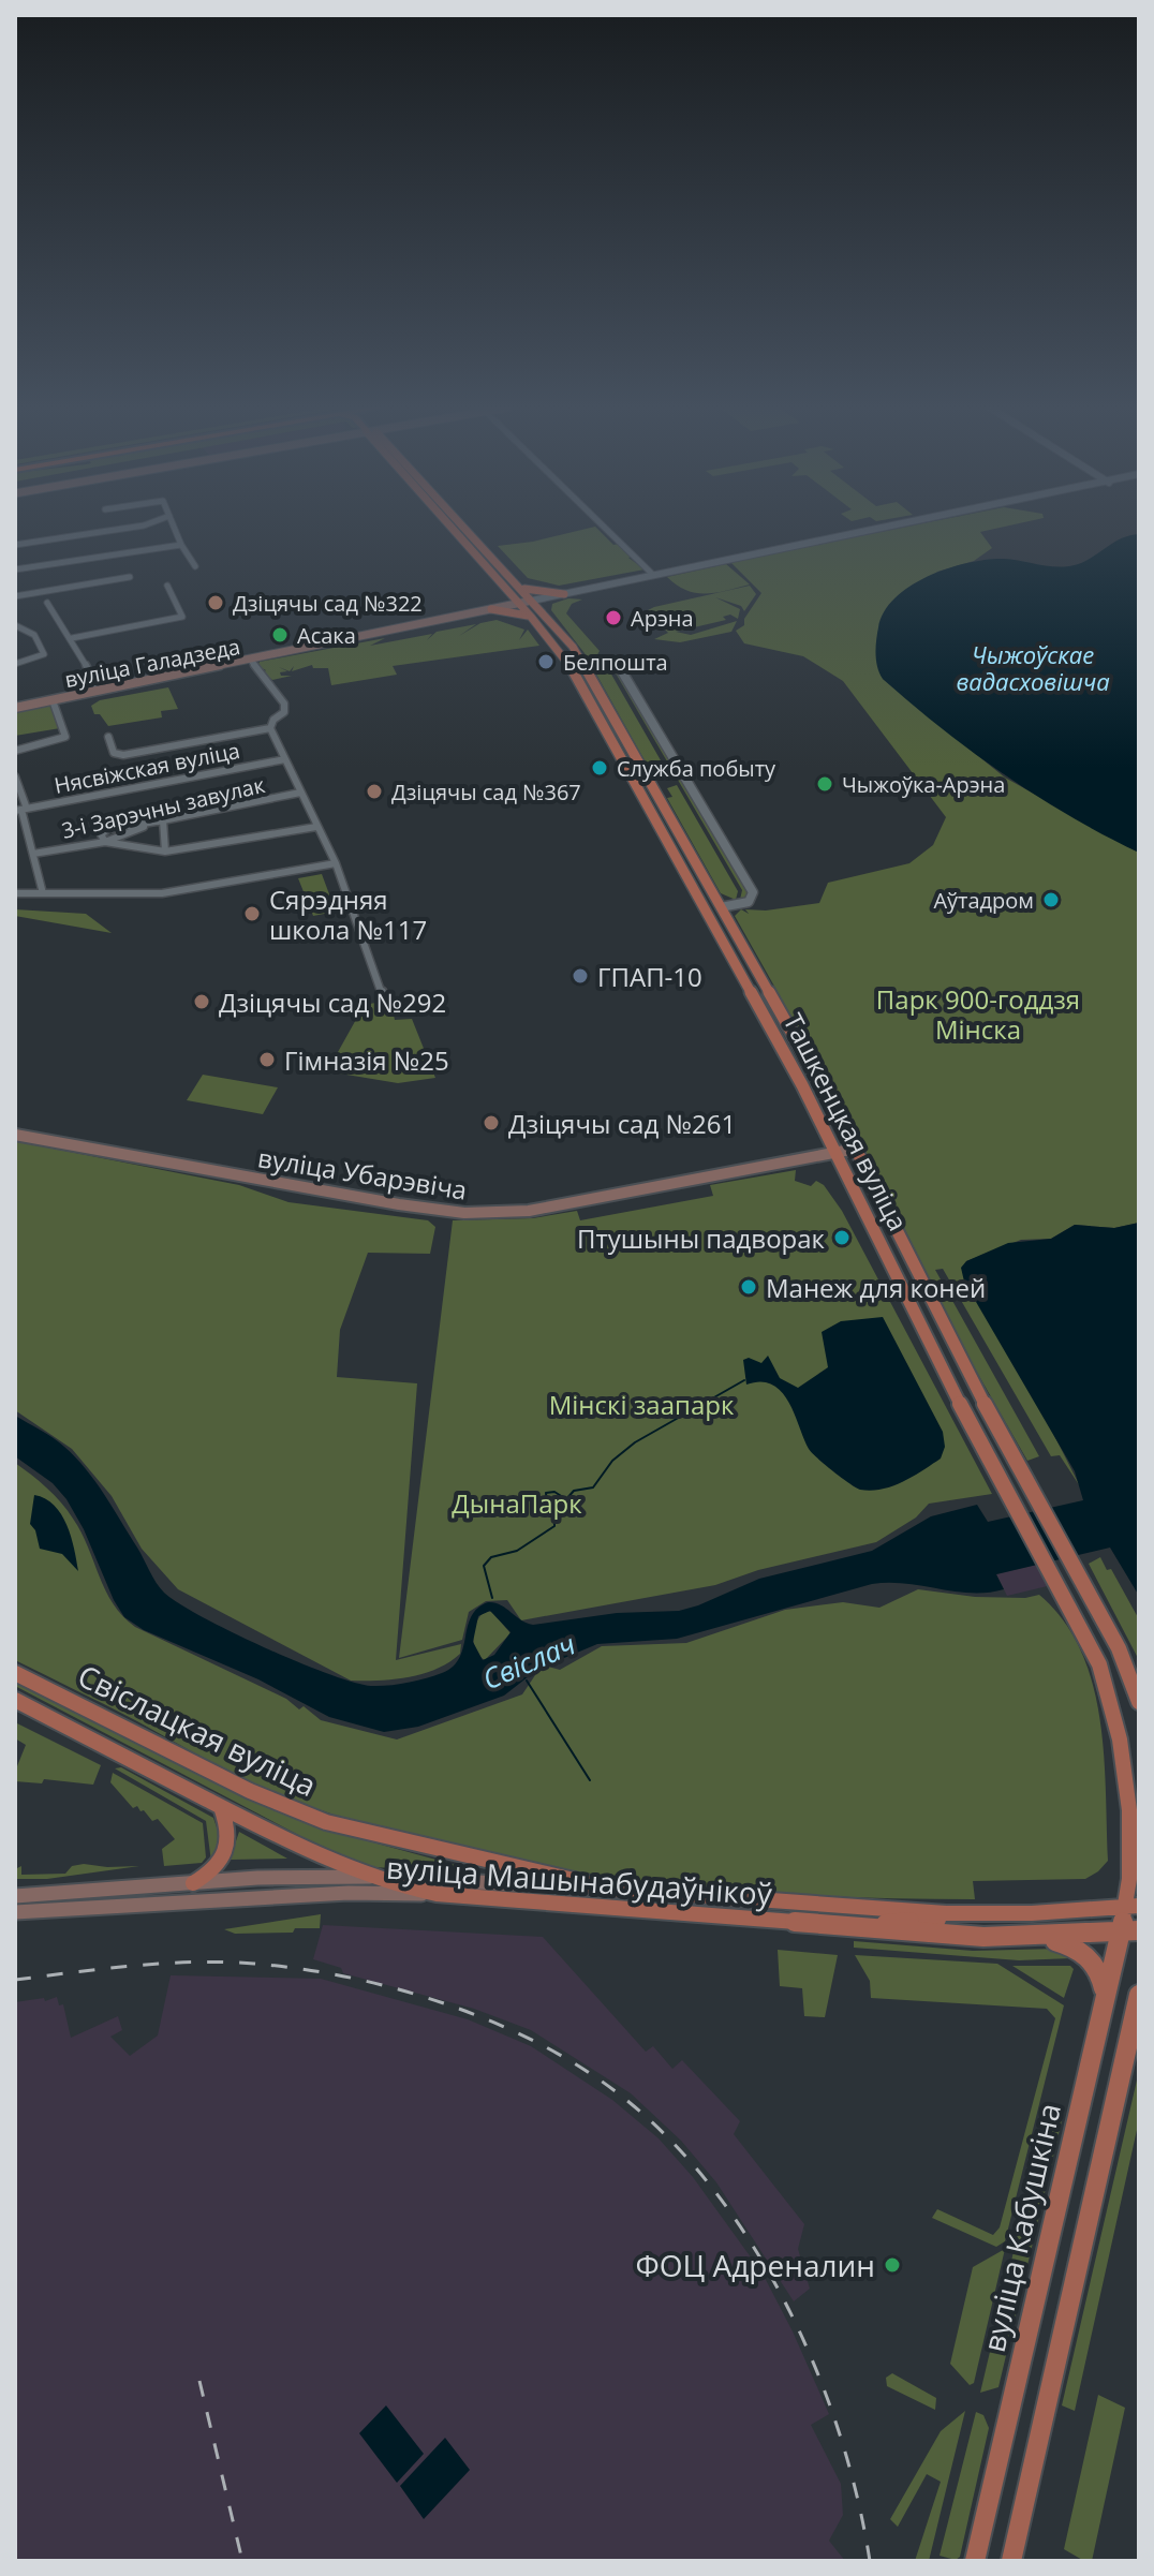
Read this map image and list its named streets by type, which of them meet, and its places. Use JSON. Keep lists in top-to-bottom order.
{
  "streets": {
    "main road": [
      "вуліца Галадзеда",
      "Ташкенцкая вуліца",
      "вуліца Убарэвіча",
      "Свіслацкая вуліца",
      "вуліца Машынабудаўнікоў",
      "вуліца Кабушкіна"
    ],
    "street": ["Нясвіжская вуліца", "3-і Зарэчны завулак"]
  },
  "crossings": [
    ["вуліца Галадзеда", "Ташкенцкая вуліца"],
    ["Ташкенцкая вуліца", "вуліца Убарэвіча"],
    ["Ташкенцкая вуліца", "вуліца Машынабудаўнікоў"],
    ["Ташкенцкая вуліца", "вуліца Кабушкіна"],
    ["Свіслацкая вуліца", "вуліца Машынабудаўнікоў"],
    ["вуліца Машынабудаўнікоў", "вуліца Кабушкіна"]
  ],
  "water": ["Чыжоўскае вадасховішча", "Свіслач"],
  "parks": ["Парк 900-годдзя Мінска", "Мінскі заапарк", "ДынаПарк"],
  "places": [
    "Дзіцячы сад №322",
    "Арэна",
    "Асака",
    "Белпошта",
    "Служба побыту",
    "Чыжоўка-Арэна",
    "Дзіцячы сад №367",
    "Аўтадром",
    "Сярэдняя школа №117",
    "ГПАП-10",
    "Дзіцячы сад №292",
    "Гімназія №25",
    "Дзіцячы сад №261",
    "Птушыны падворак",
    "Манеж для коней",
    "ФОЦ Адреналин"
  ]
}
